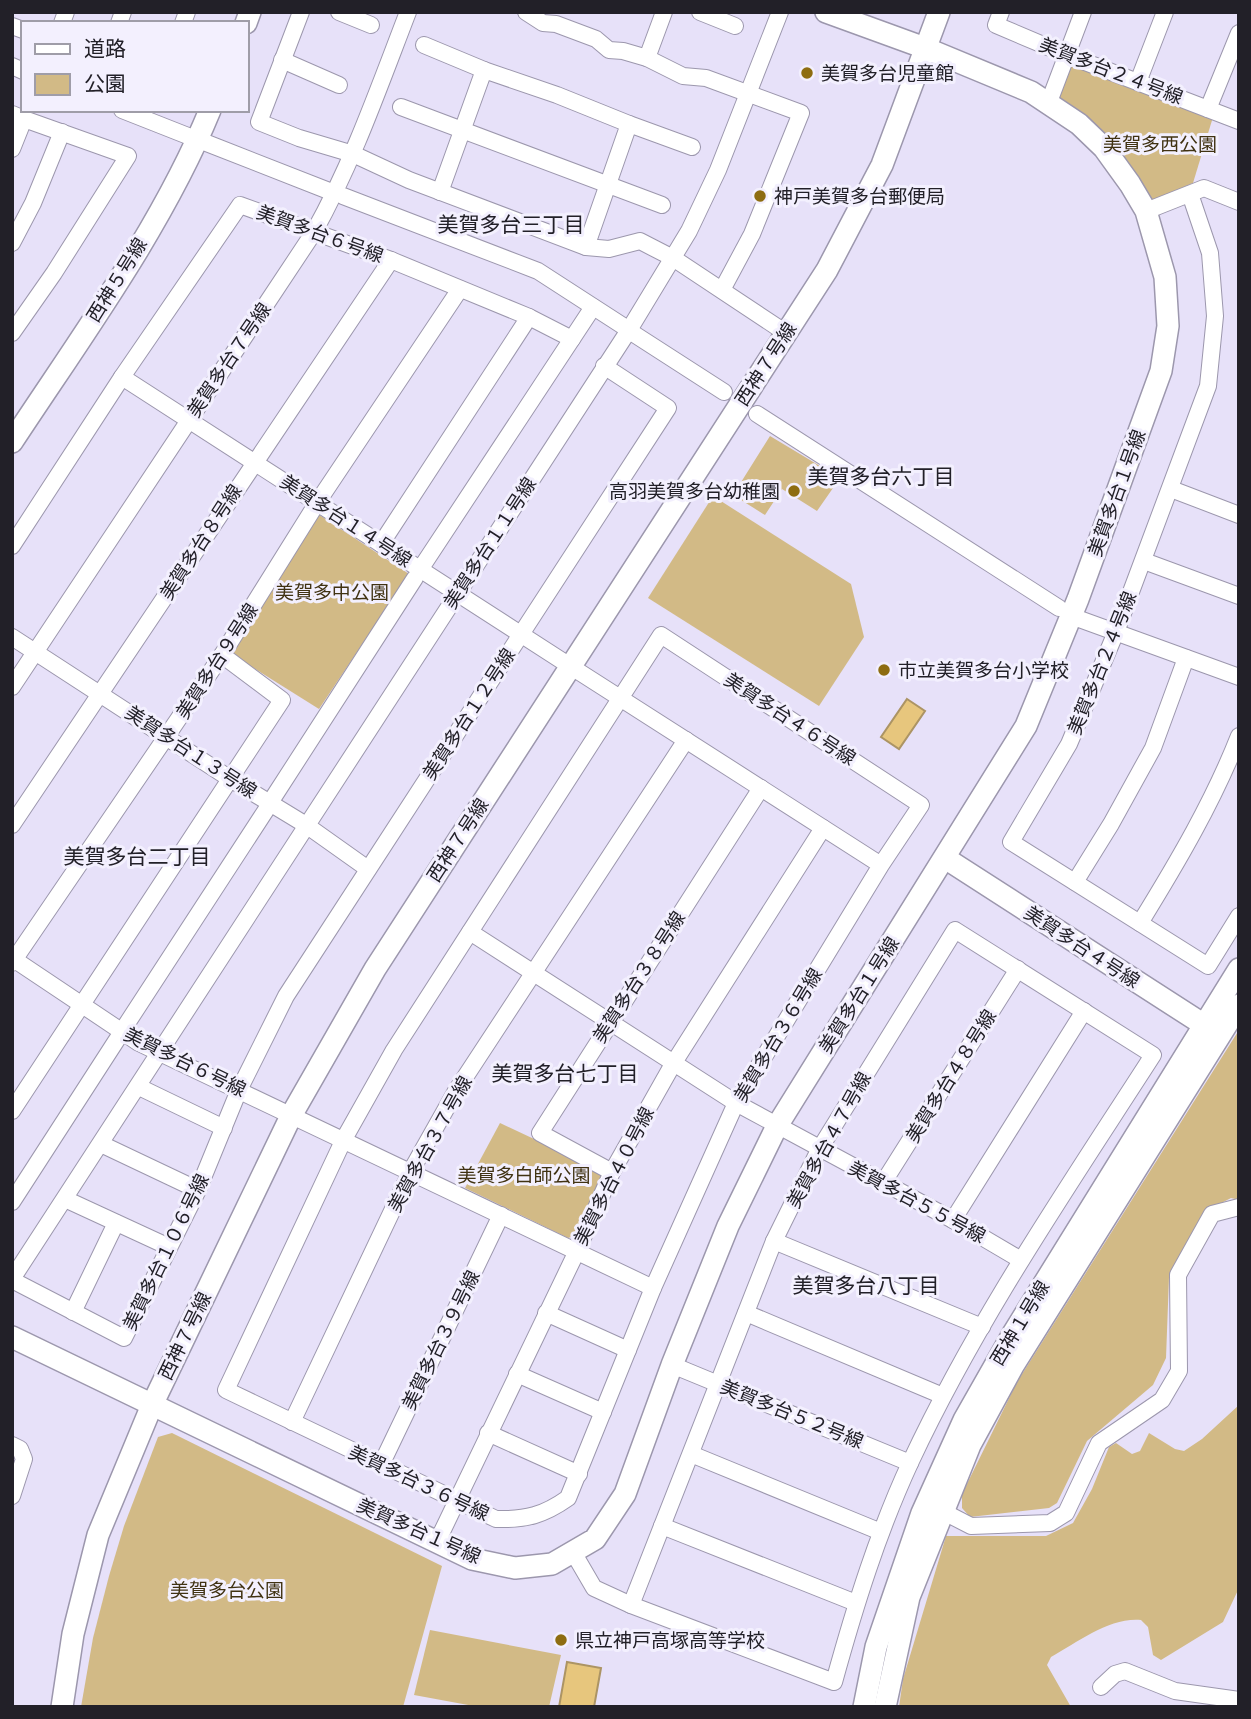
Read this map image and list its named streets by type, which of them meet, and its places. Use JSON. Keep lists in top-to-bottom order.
{
  "streets": {
    "street": [
      "美賀多台２４号線",
      "美賀多台６号線",
      "西神５号線",
      "美賀多台７号線",
      "西神７号線",
      "美賀多台１号線",
      "美賀多台１４号線",
      "美賀多台８号線",
      "美賀多台１１号線",
      "美賀多台９号線",
      "美賀多台１２号線",
      "美賀多台４６号線",
      "美賀多台１３号線",
      "美賀多台４号線",
      "美賀多台３８号線",
      "美賀多台３６号線",
      "美賀多台４８号線",
      "美賀多台４７号線",
      "美賀多台３７号線",
      "美賀多台４０号線",
      "美賀多台５５号線",
      "美賀多台１０６号線",
      "西神１号線",
      "美賀多台３９号線",
      "美賀多台５２号線"
    ]
  },
  "crossings": [
    ["美賀多台６号線", "美賀多台７号線"],
    ["美賀多台６号線", "西神７号線"],
    ["美賀多台６号線", "美賀多台１４号線"],
    ["美賀多台６号線", "美賀多台８号線"],
    ["美賀多台６号線", "美賀多台１１号線"],
    ["美賀多台６号線", "美賀多台９号線"],
    ["美賀多台６号線", "美賀多台１２号線"],
    ["美賀多台６号線", "美賀多台３６号線"],
    ["美賀多台６号線", "美賀多台３７号線"],
    ["美賀多台６号線", "美賀多台４０号線"],
    ["美賀多台６号線", "美賀多台１０６号線"],
    ["美賀多台６号線", "美賀多台３９号線"],
    ["美賀多台７号線", "美賀多台１４号線"],
    ["美賀多台７号線", "美賀多台１３号線"],
    ["西神７号線", "美賀多台１号線"],
    ["西神７号線", "美賀多台１４号線"],
    ["美賀多台１号線", "美賀多台４号線"],
    ["美賀多台１号線", "美賀多台４０号線"],
    ["美賀多台１号線", "美賀多台５５号線"],
    ["美賀多台１号線", "美賀多台５２号線"],
    ["美賀多台１４号線", "美賀多台８号線"],
    ["美賀多台１４号線", "美賀多台１１号線"],
    ["美賀多台１４号線", "美賀多台９号線"],
    ["美賀多台１４号線", "美賀多台１２号線"],
    ["美賀多台８号線", "美賀多台１３号線"],
    ["美賀多台１１号線", "美賀多台１２号線"],
    ["美賀多台１１号線", "美賀多台１３号線"],
    ["美賀多台１１号線", "美賀多台１０６号線"],
    ["美賀多台９号線", "美賀多台１３号線"],
    ["美賀多台１２号線", "美賀多台１３号線"],
    ["美賀多台１２号線", "美賀多台１０６号線"],
    ["美賀多台４６号線", "美賀多台３６号線"],
    ["美賀多台４号線", "西神１号線"],
    ["美賀多台３８号線", "美賀多台４０号線"],
    ["美賀多台３８号線", "美賀多台５５号線"],
    ["美賀多台３６号線", "美賀多台３７号線"],
    ["美賀多台３６号線", "美賀多台４０号線"],
    ["美賀多台３６号線", "美賀多台５５号線"],
    ["美賀多台３６号線", "美賀多台３９号線"],
    ["美賀多台４８号線", "美賀多台４７号線"],
    ["美賀多台４８号線", "美賀多台５５号線"],
    ["美賀多台４７号線", "美賀多台５５号線"],
    ["美賀多台４７号線", "美賀多台５２号線"],
    ["美賀多台３７号線", "美賀多台５５号線"],
    ["美賀多台４０号線", "美賀多台５５号線"]
  ],
  "districts": [
    "美賀多台三丁目",
    "美賀多台六丁目",
    "美賀多台二丁目",
    "美賀多台七丁目",
    "美賀多台八丁目"
  ],
  "parks": [
    "美賀多西公園",
    "美賀多中公園",
    "美賀多白師公園",
    "美賀多台公園"
  ],
  "places": [
    "美賀多台児童館",
    "神戸美賀多台郵便局",
    "高羽美賀多台幼稚園",
    "市立美賀多台小学校",
    "県立神戸高塚高等学校"
  ],
  "legend": ["道路", "公園"]
}
